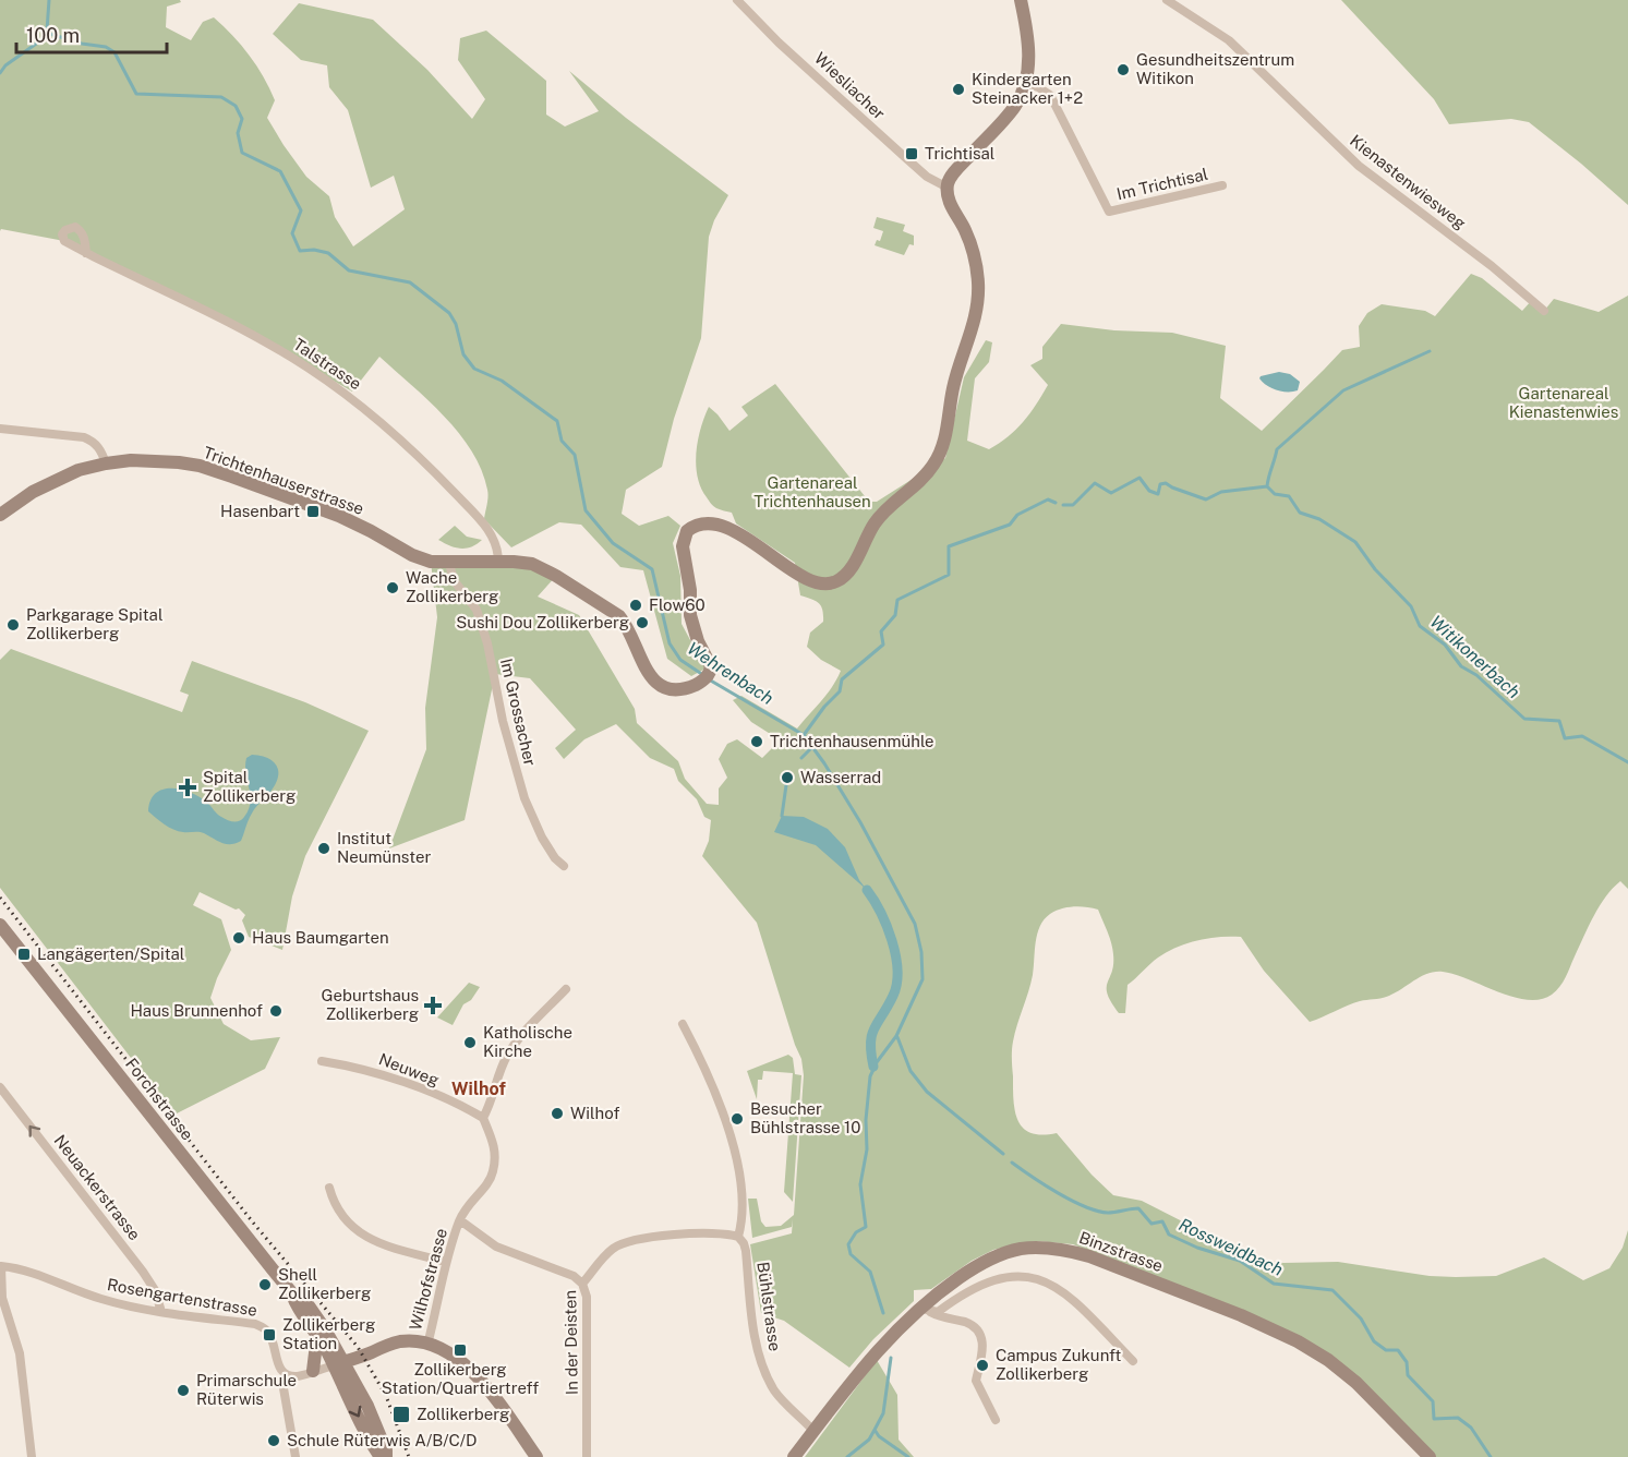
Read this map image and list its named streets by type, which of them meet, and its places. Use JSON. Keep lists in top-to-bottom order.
{
  "streets": {
    "main road": ["Trichtenhauserstrasse", "Forchstrasse", "Binzstrasse"],
    "street": [
      "Wiesliacher",
      "Kienastenwiesweg",
      "Im Trichtisal",
      "Talstrasse",
      "Im Grossacher",
      "Neuweg",
      "Neuackerstrasse",
      "Wilhofstrasse",
      "Rosengartenstrasse",
      "Bühlstrasse",
      "In der Deisten"
    ]
  },
  "crossings": [
    ["Wiesliacher", "Trichtenhauserstrasse"],
    ["Talstrasse", "Trichtenhauserstrasse"],
    ["Trichtenhauserstrasse", "Im Grossacher"],
    ["Neuweg", "Wilhofstrasse"],
    ["Neuackerstrasse", "Rosengartenstrasse"],
    ["Binzstrasse", "Bühlstrasse"],
    ["Bühlstrasse", "In der Deisten"]
  ],
  "one_way": ["Neuackerstrasse"],
  "districts": ["Wilhof"],
  "water": ["Witikonerbach", "Wehrenbach", "Rossweidbach"],
  "parks": ["Gartenareal Kienastenwies", "Gartenareal Trichtenhausen"],
  "places": {
    "other": [
      "Gesundheitszentrum Witikon",
      "Kindergarten Steinacker 1+2",
      "Wache Zollikerberg",
      "Flow60",
      "Sushi Dou Zollikerberg",
      "Parkgarage Spital Zollikerberg",
      "Trichtenhausenmühle",
      "Wasserrad",
      "Institut Neumünster",
      "Haus Baumgarten",
      "Haus Brunnenhof",
      "Katholische Kirche",
      "Wilhof",
      "Besucher Bühlstrasse 10",
      "Shell Zollikerberg",
      "Campus Zukunft Zollikerberg",
      "Primarschule Rüterwis",
      "Schule Rüterwis A/B/C/D"
    ],
    "transit": [
      "Trichtisal",
      "Hasenbart",
      "Langägerten/Spital",
      "Zollikerberg Station",
      "Zollikerberg Station/Quartiertreff",
      "Zollikerberg"
    ],
    "health": ["Spital Zollikerberg", "Geburtshaus Zollikerberg"]
  },
  "scale_bar": "100 m"
}
